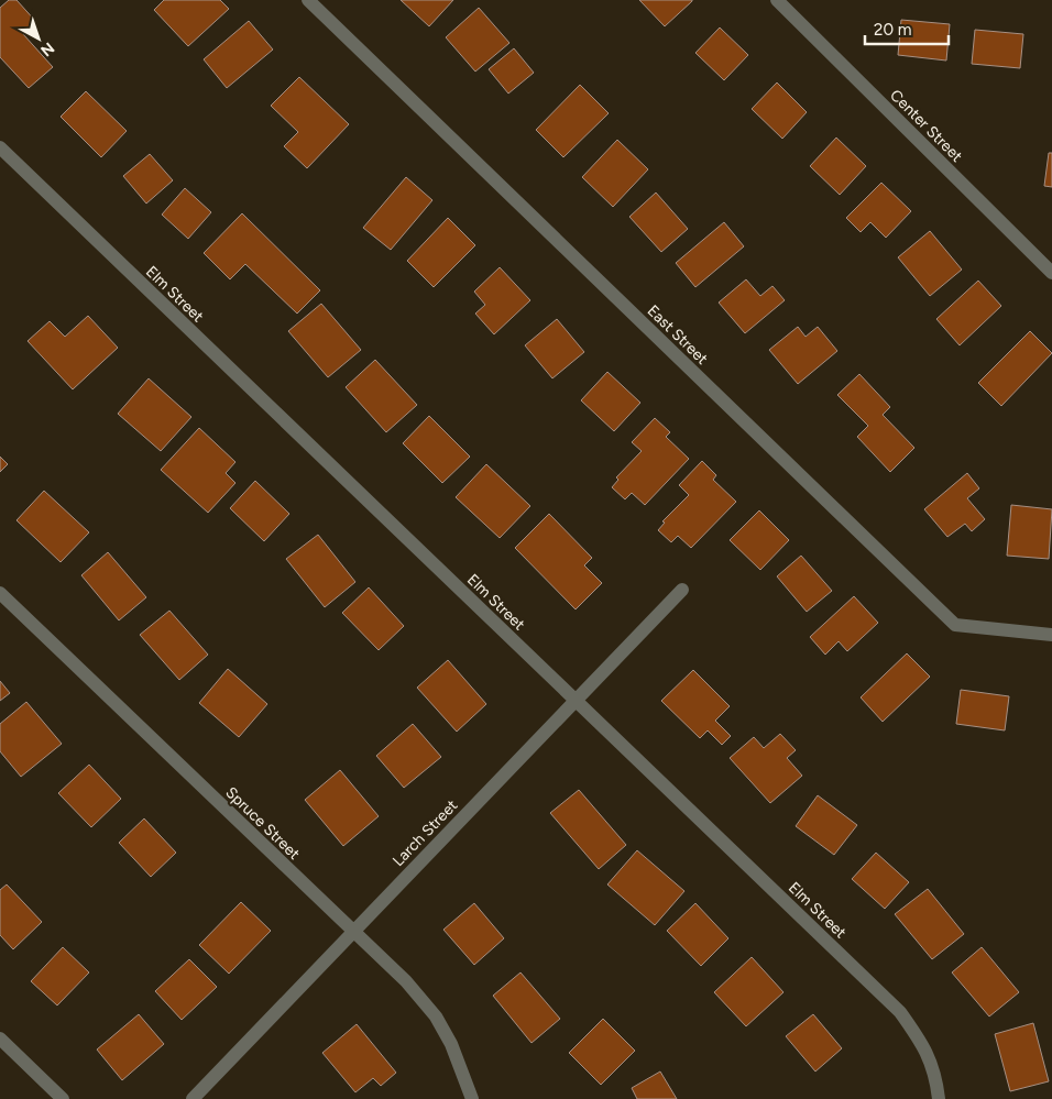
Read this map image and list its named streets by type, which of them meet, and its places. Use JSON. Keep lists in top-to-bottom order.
{
  "streets": {
    "street": [
      "Center Street",
      "Elm Street",
      "East Street",
      "Spruce Street",
      "Larch Street"
    ]
  },
  "crossings": [
    ["Elm Street", "Larch Street"],
    ["Spruce Street", "Larch Street"]
  ],
  "scale_bar": "20 m",
  "north": "bottom right"
}
